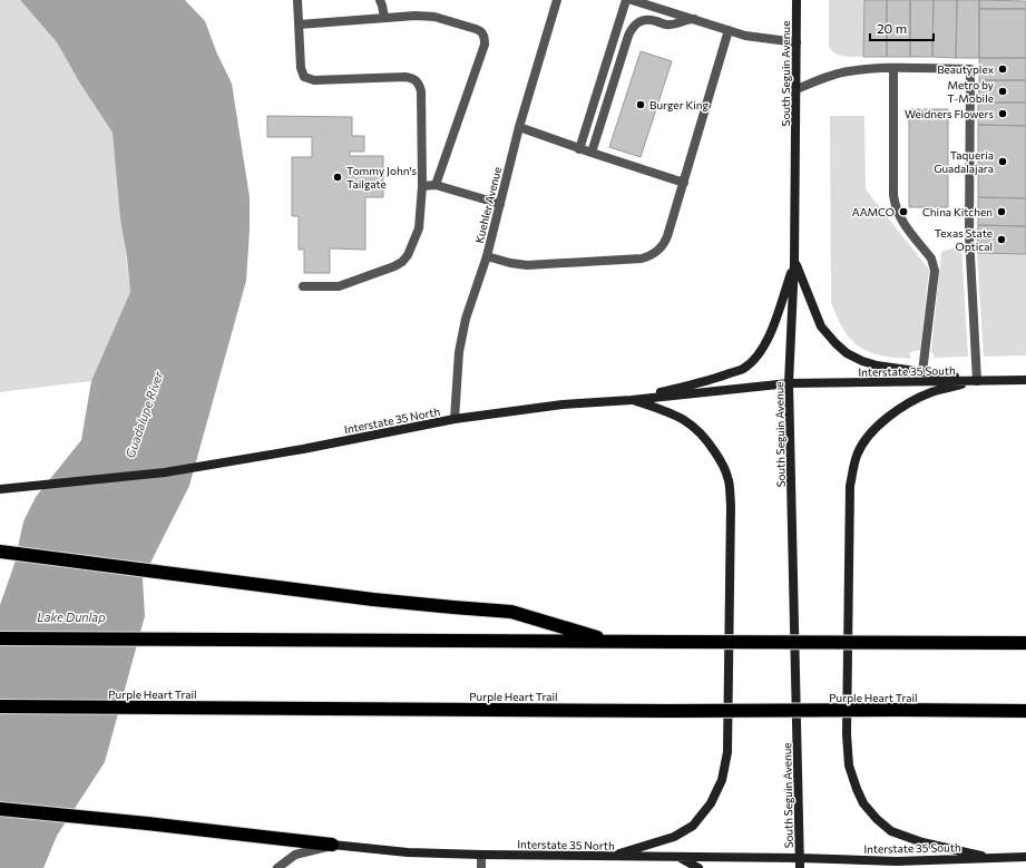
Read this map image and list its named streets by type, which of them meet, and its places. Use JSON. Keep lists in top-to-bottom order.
{
  "streets": {
    "highway": ["Purple Heart Trail"],
    "main road": ["South Seguin Avenue", "Interstate 35 South", "Interstate 35 North"],
    "street": ["Kuehler Avenue"]
  },
  "crossings": [
    ["South Seguin Avenue", "Interstate 35 South"],
    ["South Seguin Avenue", "Interstate 35 North"],
    ["Kuehler Avenue", "Interstate 35 North"],
    ["Interstate 35 South", "Interstate 35 North"]
  ],
  "water": ["Guadalupe River", "Lake Dunlap"],
  "places": [
    "Beautyplex",
    "Metro by T-Mobile",
    "Burger King",
    "Weidners Flowers",
    "Taqueria Guadalajara",
    "Tommy John's Tailgate",
    "AAMCO",
    "China Kitchen",
    "Texas State Optical"
  ],
  "scale_bar": "20 m"
}
